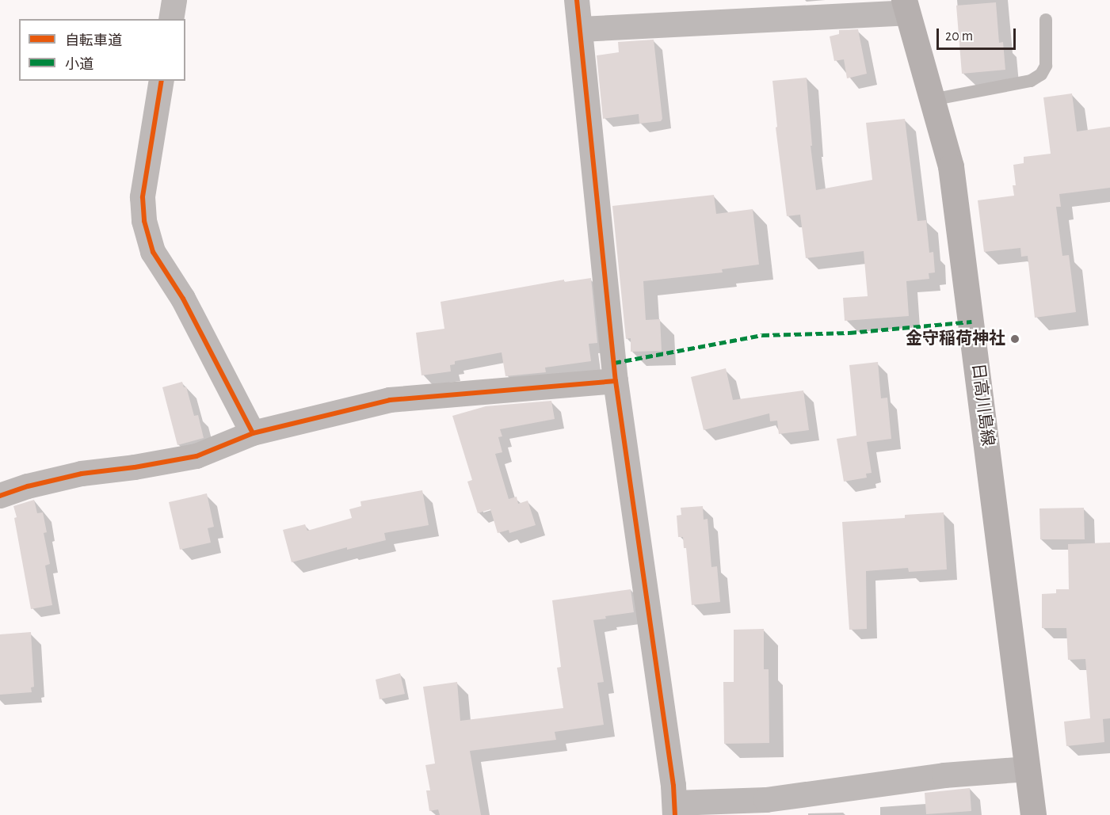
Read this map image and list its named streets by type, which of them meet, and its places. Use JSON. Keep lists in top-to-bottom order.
{
  "streets": {
    "main road": ["日高川島線"]
  },
  "places": ["金守稲荷神社"],
  "legend": ["自転車道", "小道"],
  "scale_bar": "20 m"
}
